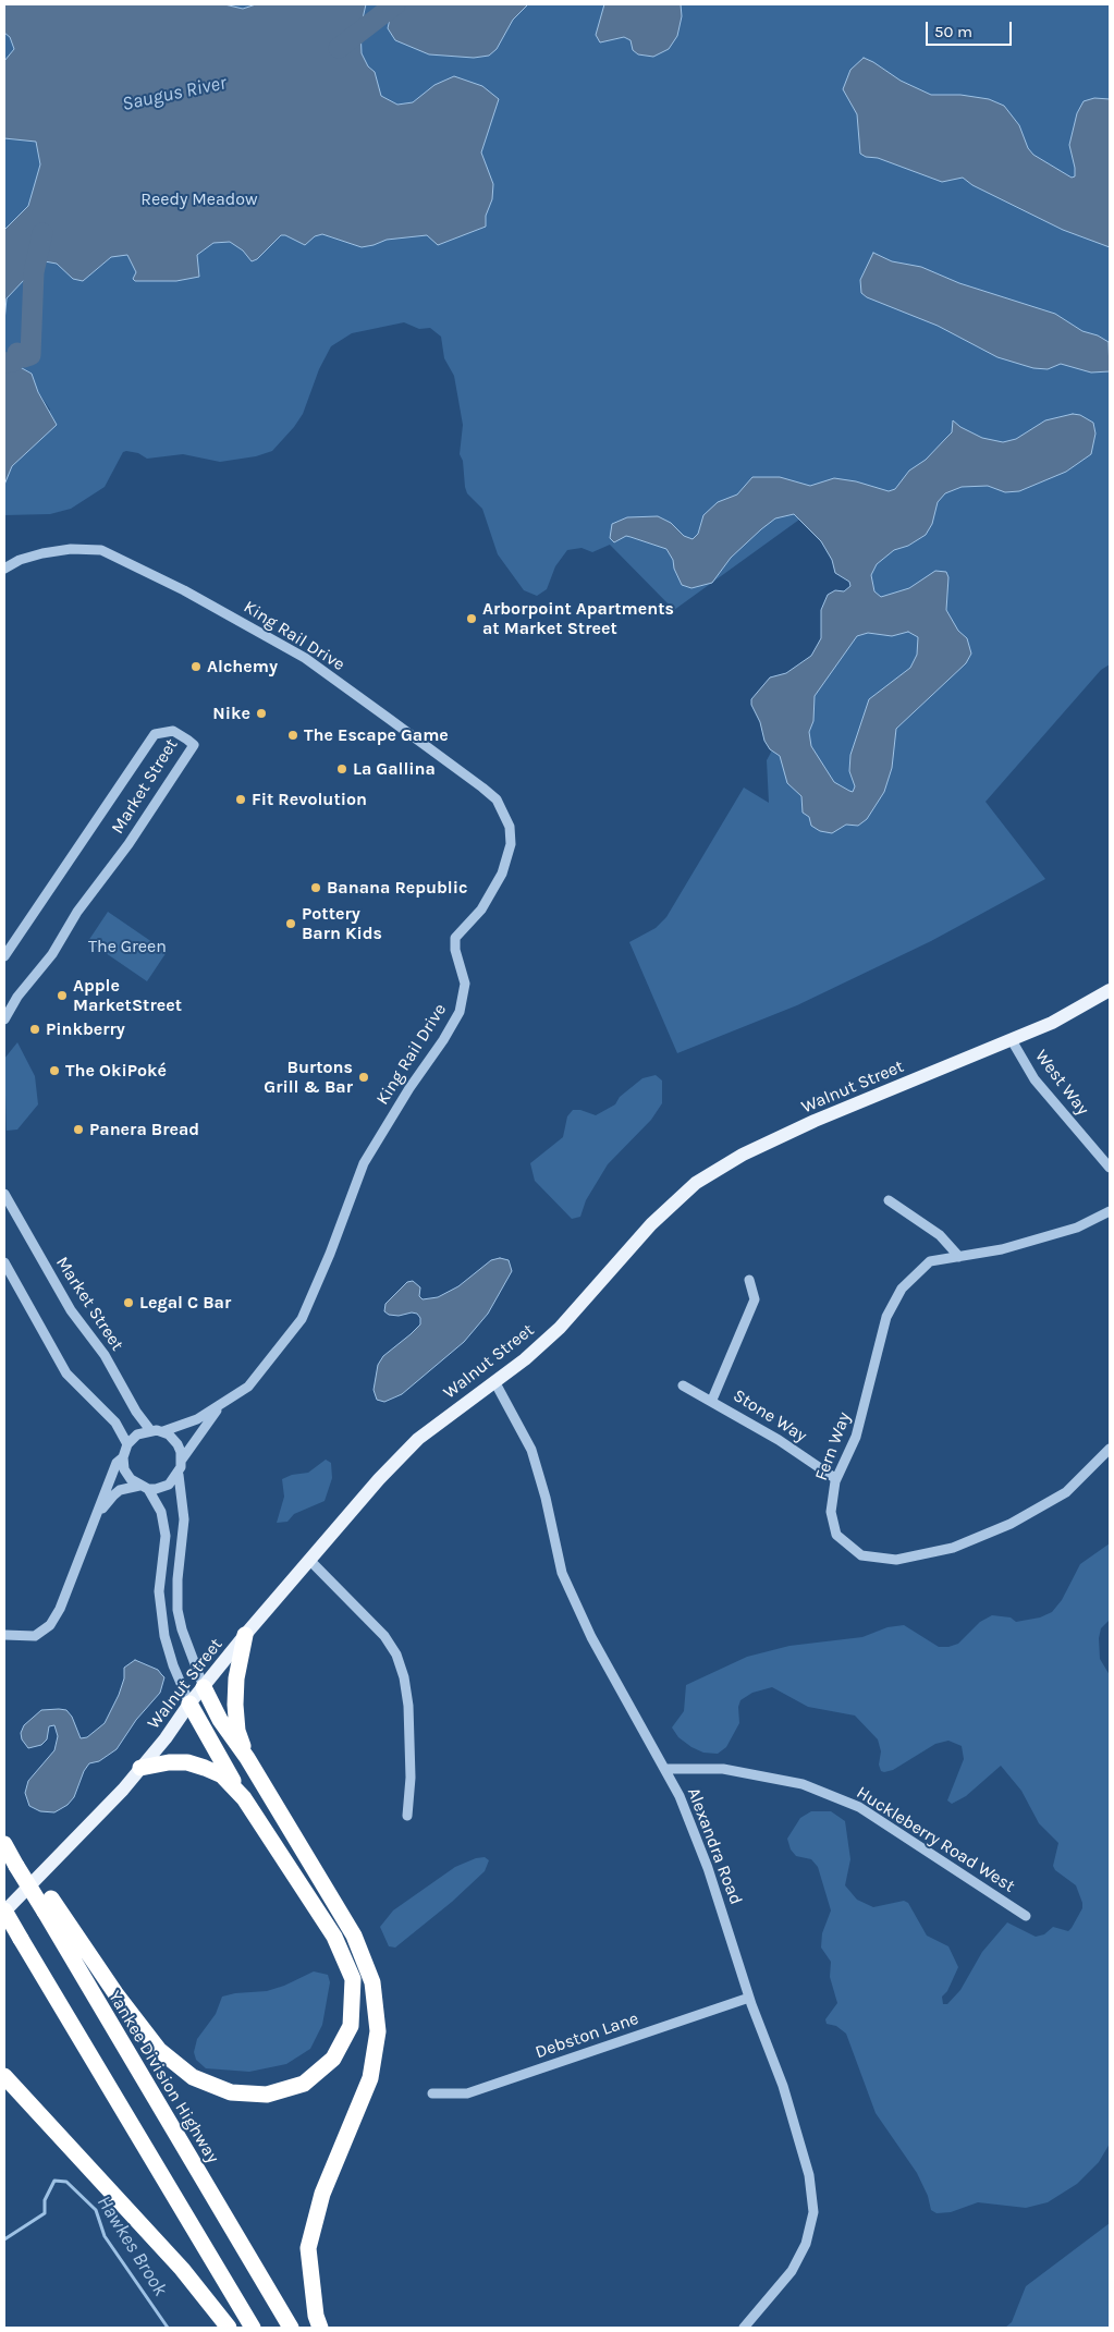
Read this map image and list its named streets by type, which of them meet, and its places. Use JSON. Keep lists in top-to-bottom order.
{
  "streets": {
    "highway": ["Yankee Division Highway"],
    "main road": ["Walnut Street"],
    "street": [
      "King Rail Drive",
      "Market Street",
      "West Way",
      "Stone Way",
      "Fern Way",
      "Huckleberry Road West",
      "Alexandra Road",
      "Debston Lane"
    ]
  },
  "crossings": [
    ["King Rail Drive", "Market Street"],
    ["West Way", "Walnut Street"],
    ["Walnut Street", "Alexandra Road"],
    ["Stone Way", "Fern Way"],
    ["Huckleberry Road West", "Alexandra Road"],
    ["Alexandra Road", "Debston Lane"]
  ],
  "water": ["Saugus River", "Hawkes Brook"],
  "parks": ["Reedy Meadow", "The Green"],
  "places": [
    "Arborpoint Apartments at Market Street",
    "Alchemy",
    "Nike",
    "The Escape Game",
    "La Gallina",
    "Fit Revolution",
    "Banana Republic",
    "Pottery Barn Kids",
    "Apple MarketStreet",
    "Pinkberry",
    "The OkiPoké",
    "Burtons Grill & Bar",
    "Panera Bread",
    "Legal C Bar"
  ],
  "scale_bar": "50 m"
}
